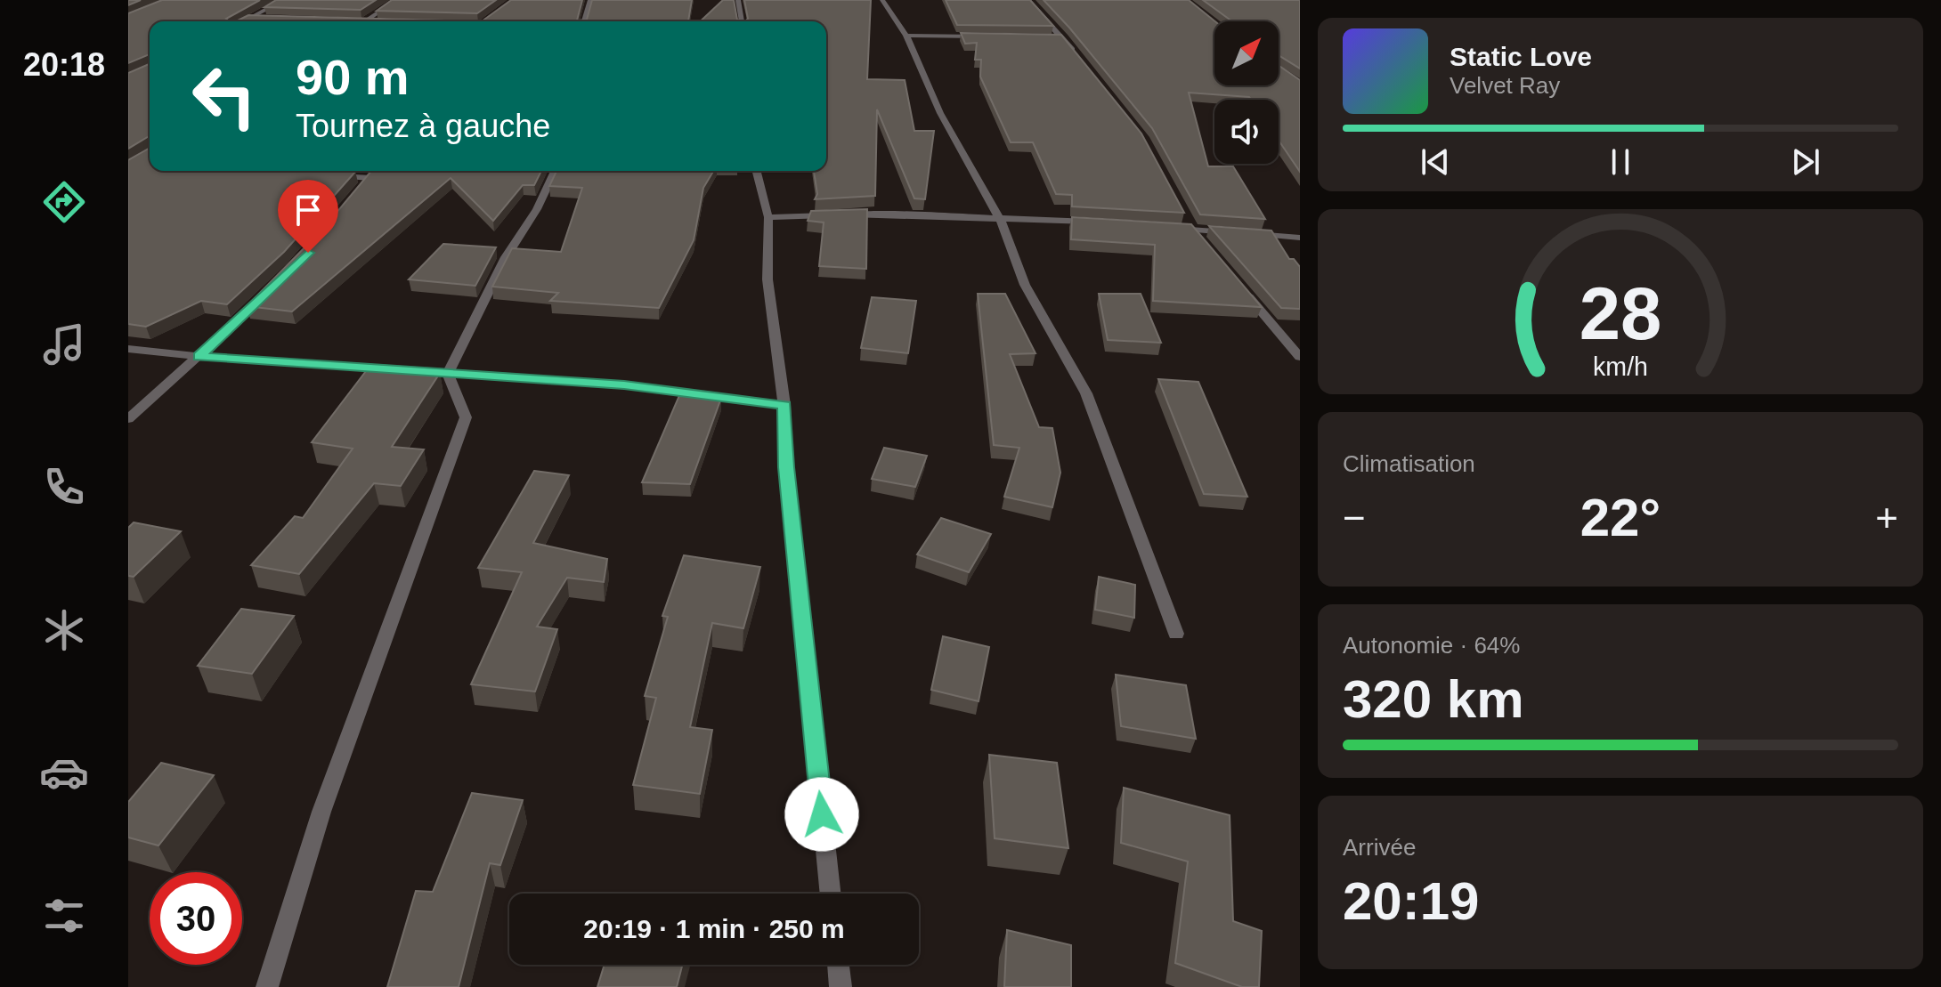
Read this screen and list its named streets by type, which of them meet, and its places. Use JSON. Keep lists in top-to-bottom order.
{
  "north": "top right",
  "page": {
    "tabs": "20:18",
    "turn": ["90 m", "Tournez à gauche"],
    "song": ["Static Love", "Velvet Ray"],
    "tile": [
      "Climatisation",
      ["Autonomie · 64%", "320 km"],
      ["Arrivée", "20:19"]
    ],
    "heat": ["−", "22°", "+"],
    "limit": "30",
    "trip": "20:19 · 1 min · 250 m",
    "gauge": ["28", "km/h"]
  }
}
